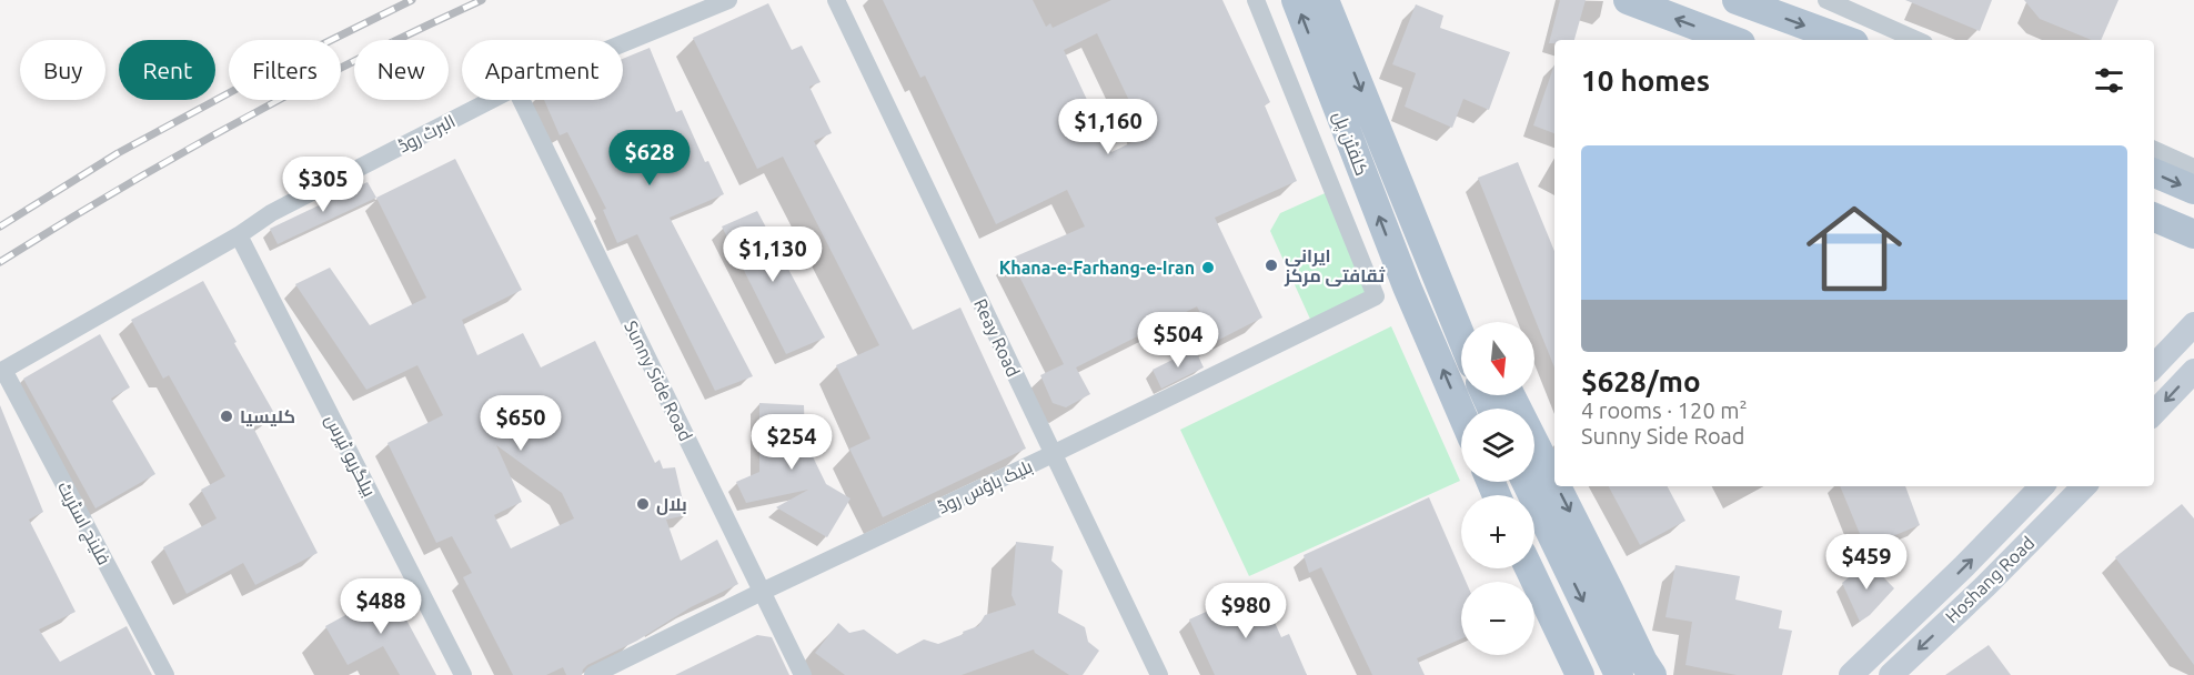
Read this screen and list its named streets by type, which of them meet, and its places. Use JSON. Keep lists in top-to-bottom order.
{
  "streets": {
    "main road": ["کلفٹن پل"],
    "street": [
      "البرٹ روڈ",
      "Reay Road",
      "Sunny Side Road",
      "بیلگریو ٹیرس",
      "بلیک ہاؤس روڈ",
      "فلینچ اسٹریٹ",
      "Hoshang Road"
    ]
  },
  "crossings": [
    ["البرٹ روڈ", "بیلگریو ٹیرس"],
    ["البرٹ روڈ", "فلینچ اسٹریٹ"],
    ["Reay Road", "بلیک ہاؤس روڈ"],
    ["Sunny Side Road", "بلیک ہاؤس روڈ"]
  ],
  "places": [
    "ایرانی ثقافتی مرکز",
    "Khana-e-Farhang-e-Iran",
    "کلیسیا",
    "بلال"
  ],
  "north": "bottom",
  "page": {
    "chip": [
      "Buy",
      "Rent",
      "Filters",
      "New",
      "Apartment"
    ],
    "heading": "10 homes",
    "price": [
      "$1,160",
      "$628",
      "$305",
      "$1,130",
      "$504",
      "$650",
      "$254",
      "$459",
      "$488",
      "$980"
    ],
    "list": [
      {
        "name": "$628/mo",
        "note": "4 rooms · 120 m² · Sunny Side Road"
      }
    ],
    "map_buttons": ["+", "−"]
  }
}
